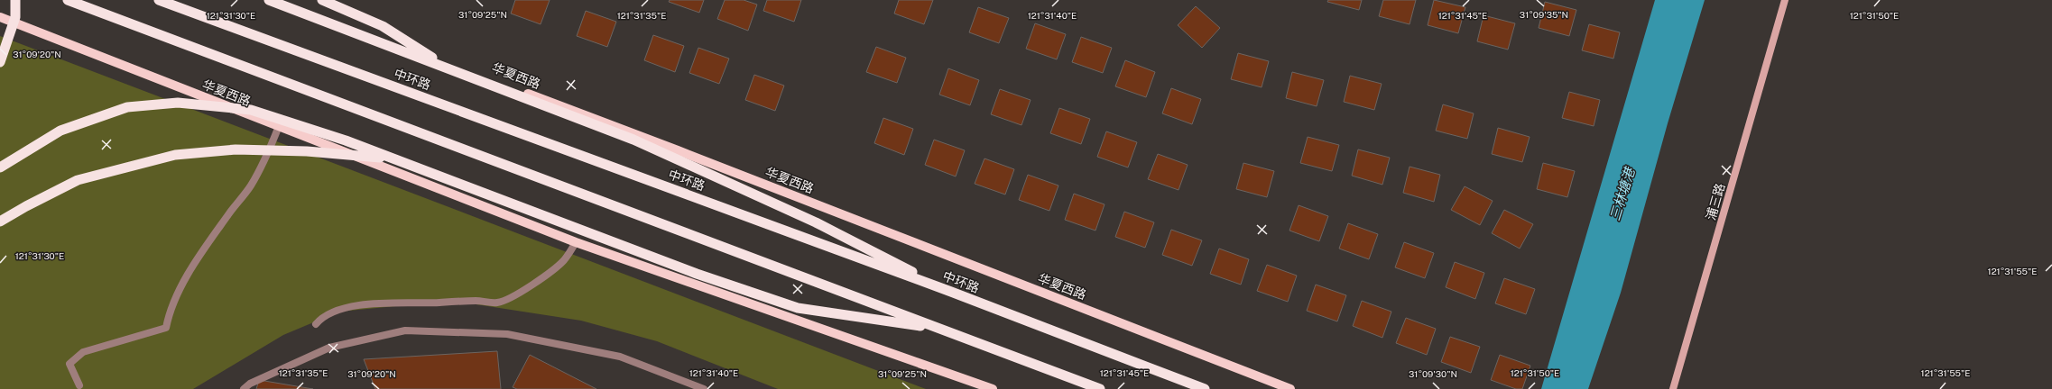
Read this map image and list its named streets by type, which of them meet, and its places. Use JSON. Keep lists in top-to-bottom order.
{
  "streets": {
    "highway": ["中环路"],
    "main road": ["华夏西路", "浦三路"]
  },
  "water": ["三林塘港"],
  "coordinates": [
    "31°09'35\"N",
    "31°09'25\"N",
    "121°31'30\"E",
    "121°31'35\"E",
    "121°31'40\"E",
    "121°31'45\"E",
    "121°31'50\"E",
    "31°09'20\"N",
    "121°31'55\"E",
    "31°09'30\"N"
  ]
}
